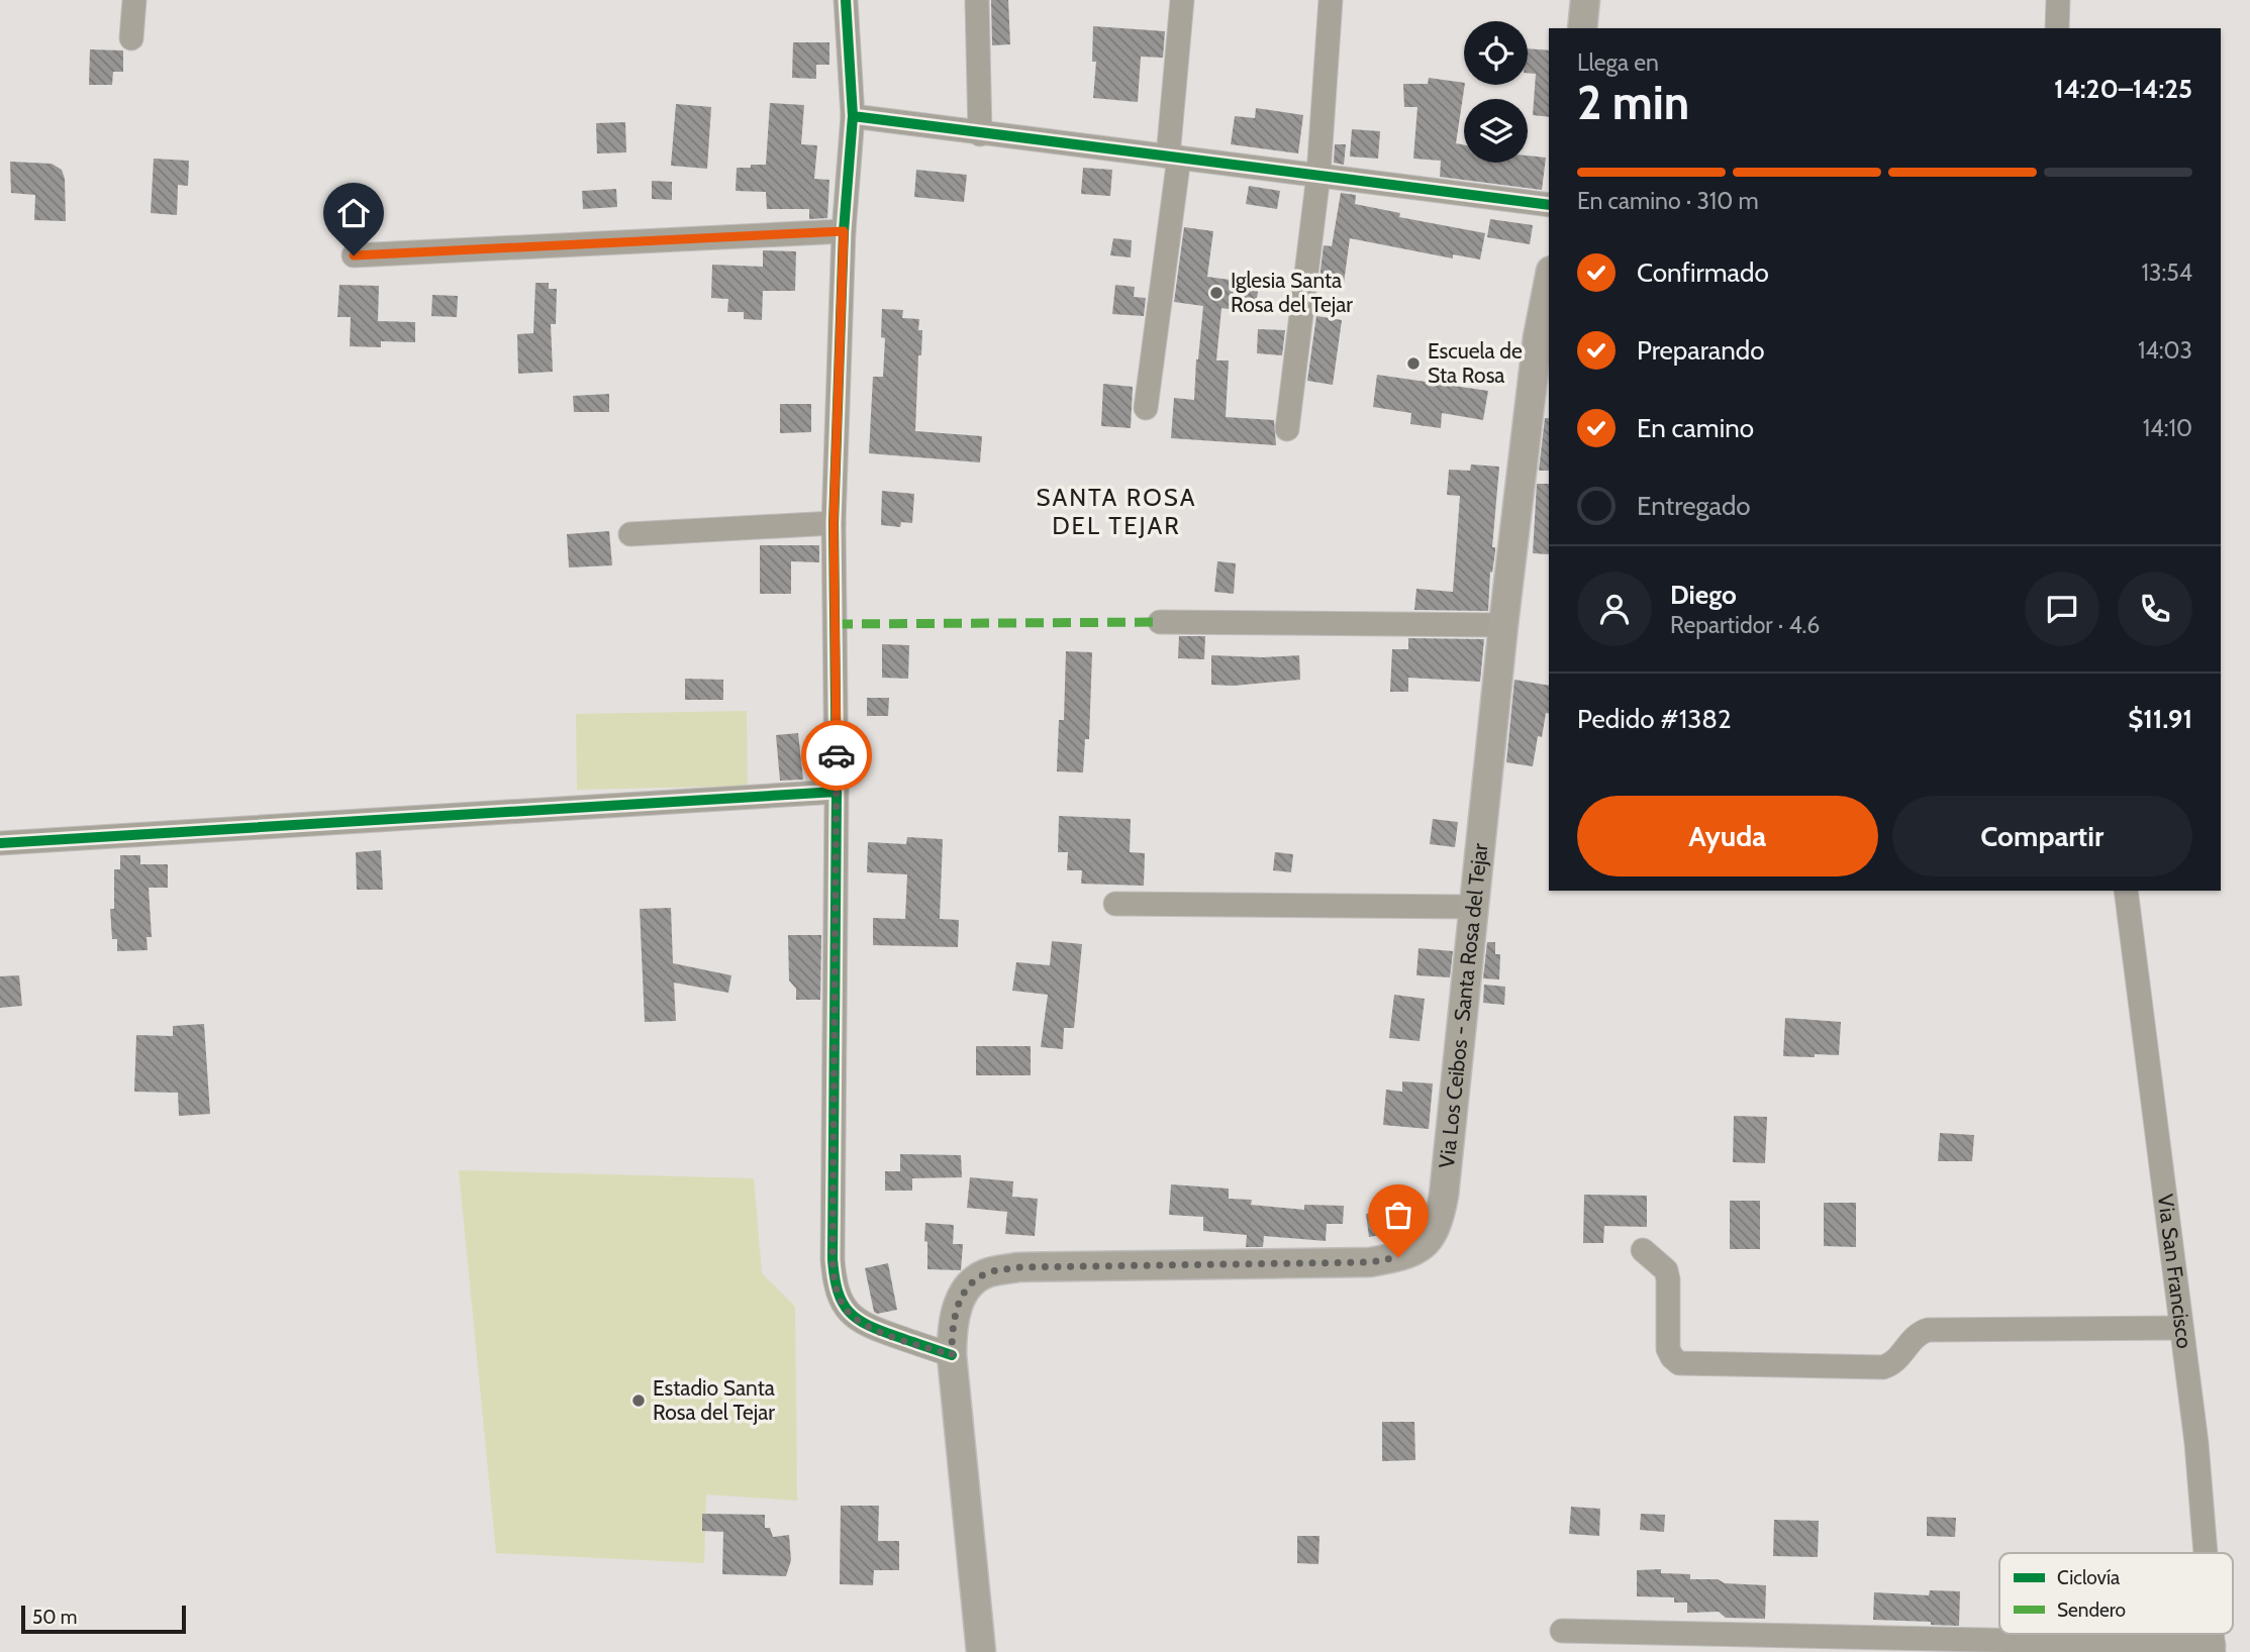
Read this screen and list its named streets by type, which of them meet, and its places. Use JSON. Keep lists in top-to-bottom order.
{
  "streets": {
    "main road": ["Via Los Ceibos - Santa Rosa del Tejar"],
    "street": ["Via San Francisco"]
  },
  "districts": ["SANTA ROSA DEL TEJAR"],
  "places": ["Iglesia Santa Rosa del Tejar", "Escuela de Sta Rosa", "Estadio Santa Rosa del Tejar"],
  "legend": ["Ciclovía", "Sendero"],
  "scale_bar": "50 m",
  "page": {
    "heading": ["2 min", "Llega en", "14:20–14:25"],
    "panel": [
      "Diego",
      "Repartidor · 4.6",
      "Pedido #1382",
      "$11.91"
    ],
    "bar": "En camino · 310 m",
    "list": [
      ["Confirmado", "13:54"],
      ["Preparando", "14:03"],
      ["En camino", "14:10"],
      "Entregado"
    ],
    "buttons": ["Ayuda", "Compartir"],
    "scale": "50 m"
  }
}
